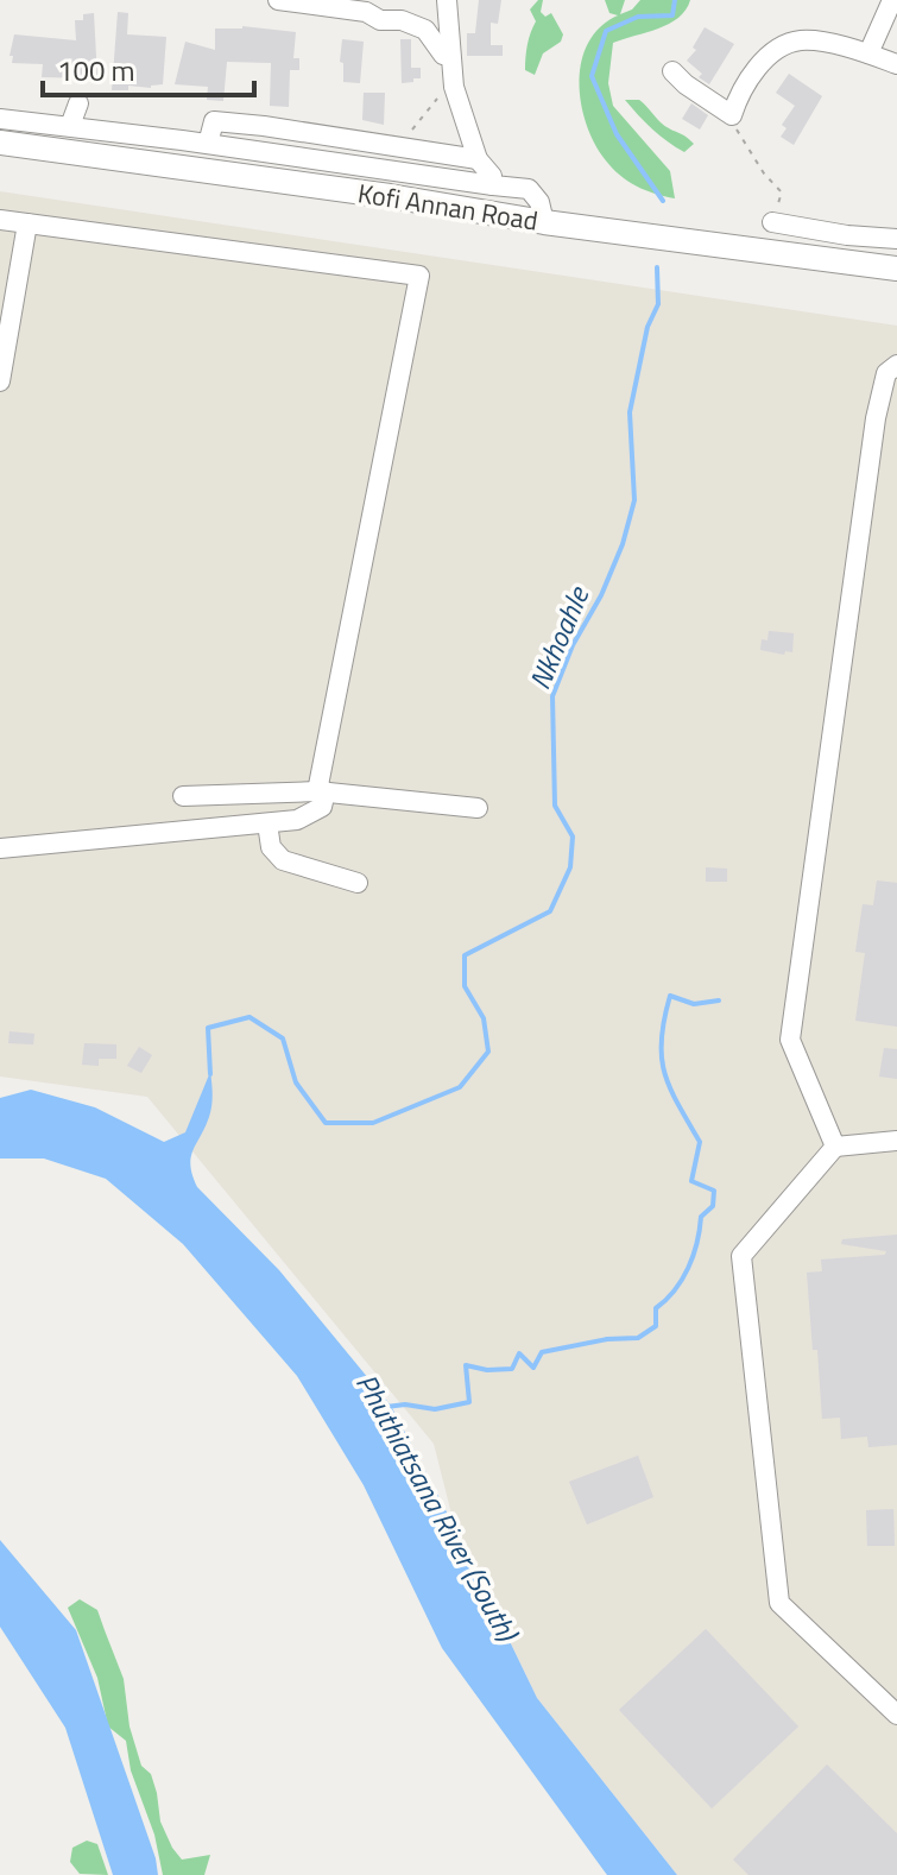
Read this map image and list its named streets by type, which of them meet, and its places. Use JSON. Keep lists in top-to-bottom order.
{
  "streets": {
    "main road": ["Kofi Annan Road"]
  },
  "water": ["Nkhoahle", "Phuthiatsana River (South)"],
  "scale_bar": "100 m"
}
